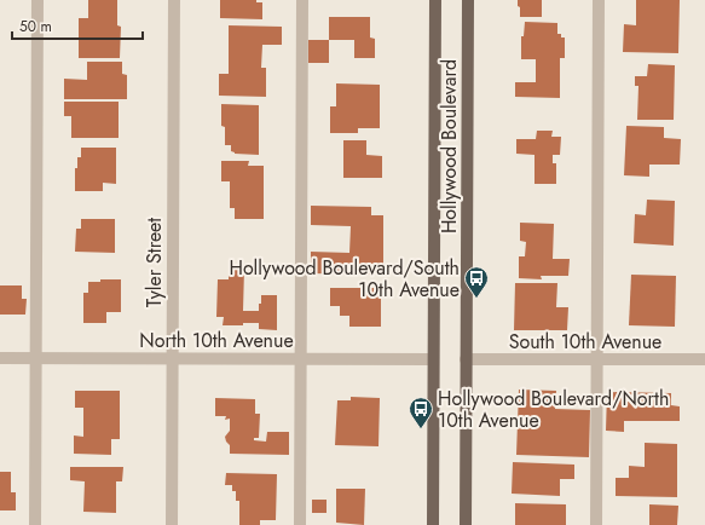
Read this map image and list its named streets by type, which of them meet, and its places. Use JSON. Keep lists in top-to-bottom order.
{
  "streets": {
    "main road": ["Hollywood Boulevard"],
    "street": ["Tyler Street", "North 10th Avenue", "South 10th Avenue"]
  },
  "crossings": [
    ["Hollywood Boulevard", "North 10th Avenue"],
    ["Hollywood Boulevard", "South 10th Avenue"],
    ["Tyler Street", "North 10th Avenue"]
  ],
  "places": {
    "bus stop": ["Hollywood Boulevard/South 10th Avenue", "Hollywood Boulevard/North 10th Avenue"]
  },
  "scale_bar": "50 m"
}
